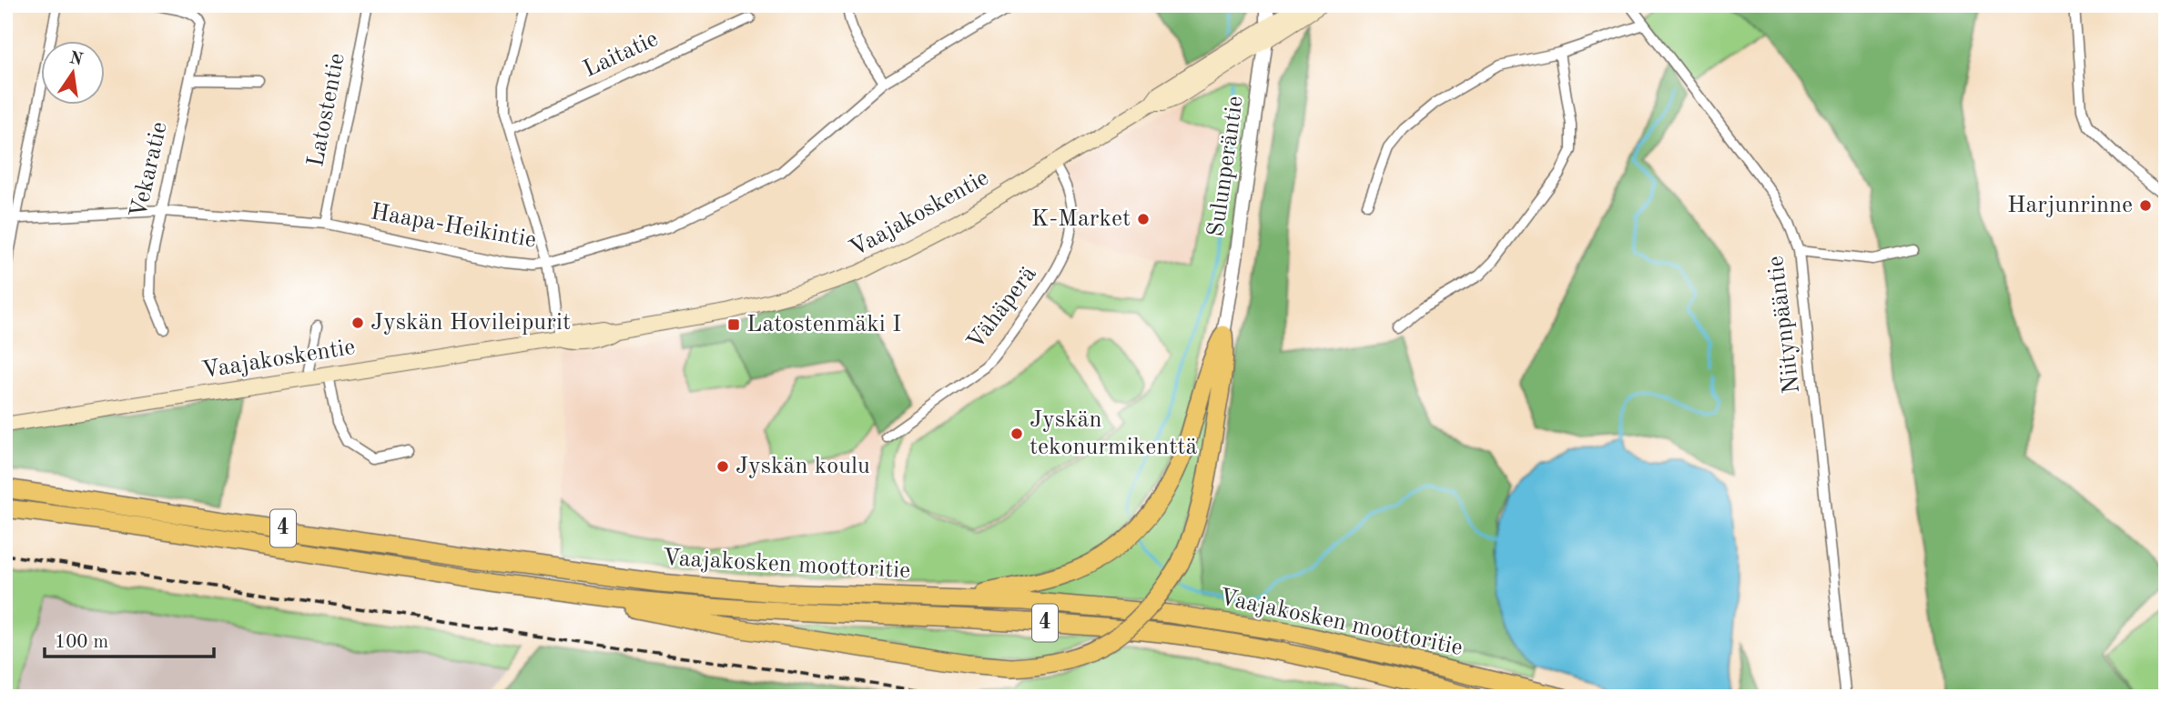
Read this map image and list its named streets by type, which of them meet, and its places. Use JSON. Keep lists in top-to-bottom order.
{
  "streets": {
    "highway": ["4", "Vaajakosken moottoritie"],
    "main road": ["Vaajakoskentie"],
    "street": [
      "Laitatie",
      "Latostentie",
      "Sulunperäntie",
      "Vekaratie",
      "Haapa-Heikintie",
      "Vähäperä",
      "Niitynpääntie"
    ]
  },
  "crossings": [
    ["Latostentie", "Haapa-Heikintie"],
    ["Sulunperäntie", "Vaajakoskentie"],
    ["Vekaratie", "Haapa-Heikintie"],
    ["Vaajakoskentie", "Vähäperä"]
  ],
  "places": {
    "other": [
      "Harjunrinne",
      "K-Market",
      "Jyskän Hovileipurit",
      "Jyskän tekonurmikenttä",
      "Jyskän koulu"
    ],
    "transit": ["Latostenmäki I"]
  },
  "scale_bar": "100 m",
  "north": "top"
}
